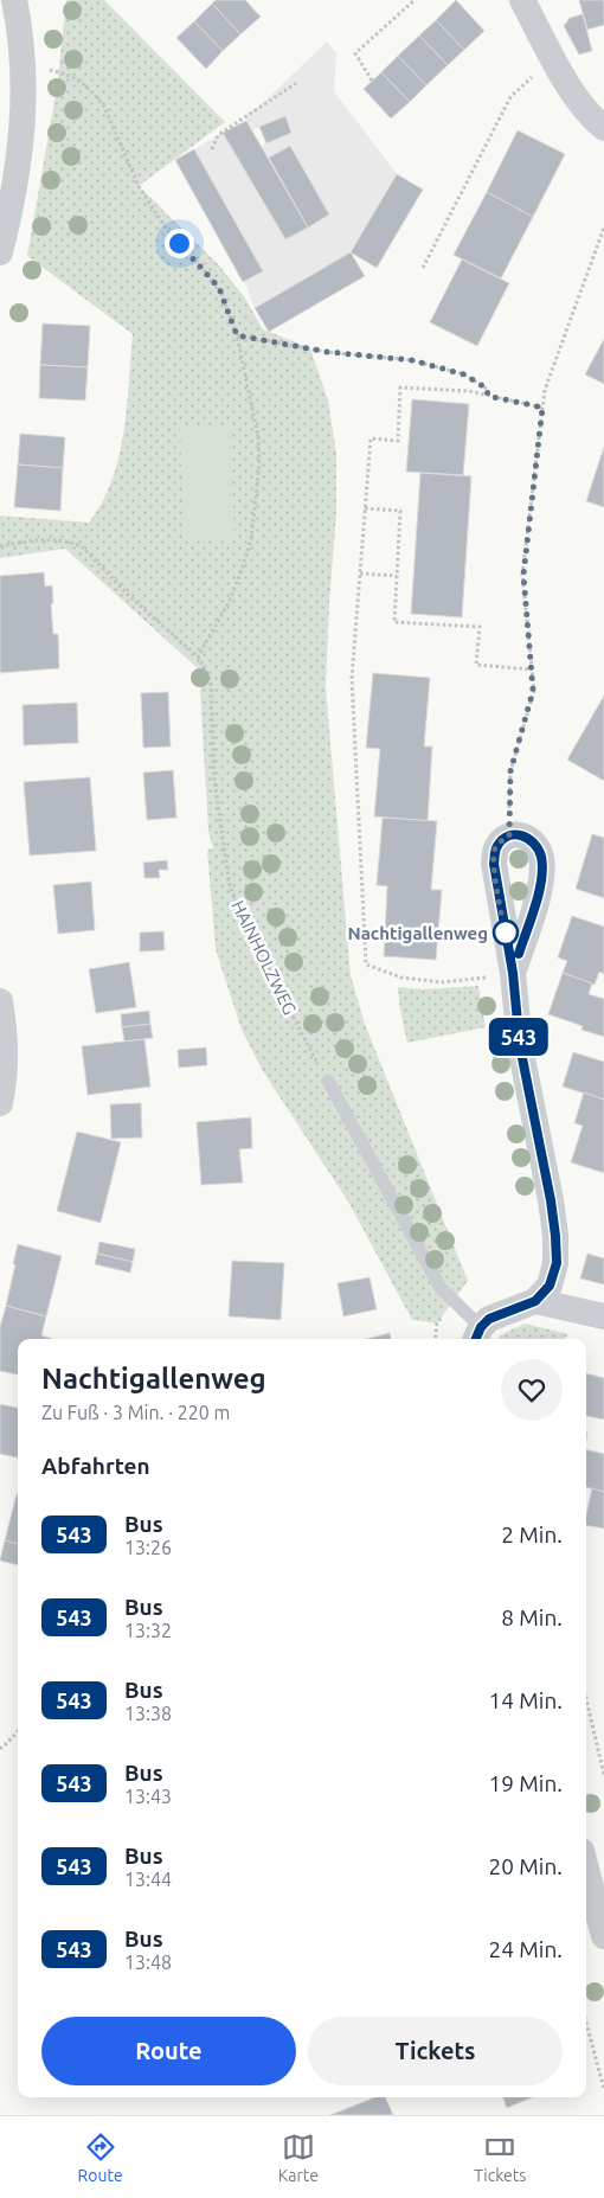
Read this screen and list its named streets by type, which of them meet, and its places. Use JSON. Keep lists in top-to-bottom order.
{
  "streets": {
    "path": ["HAINHOLZWEG"]
  },
  "places": ["Nachtigallenweg"],
  "lines": ["bus line 543"],
  "page": {
    "on_map": "543",
    "heading": [
      ["Nachtigallenweg", "Zu Fuß · 3 Min. · 220 m"],
      "Abfahrten"
    ],
    "list": [
      {
        "mark": "543",
        "name": "Bus",
        "note": "13:26",
        "value": "2 Min."
      },
      {
        "mark": "543",
        "name": "Bus",
        "note": "13:32",
        "value": "8 Min."
      },
      {
        "mark": "543",
        "name": "Bus",
        "note": "13:38",
        "value": "14 Min."
      },
      {
        "mark": "543",
        "name": "Bus",
        "note": "13:43",
        "value": "19 Min."
      },
      {
        "mark": "543",
        "name": "Bus",
        "note": "13:44",
        "value": "20 Min."
      },
      {
        "mark": "543",
        "name": "Bus",
        "note": "13:48",
        "value": "24 Min."
      }
    ],
    "buttons": ["Route", "Tickets"],
    "tabs": ["Route", "Karte", "Tickets"]
  }
}
